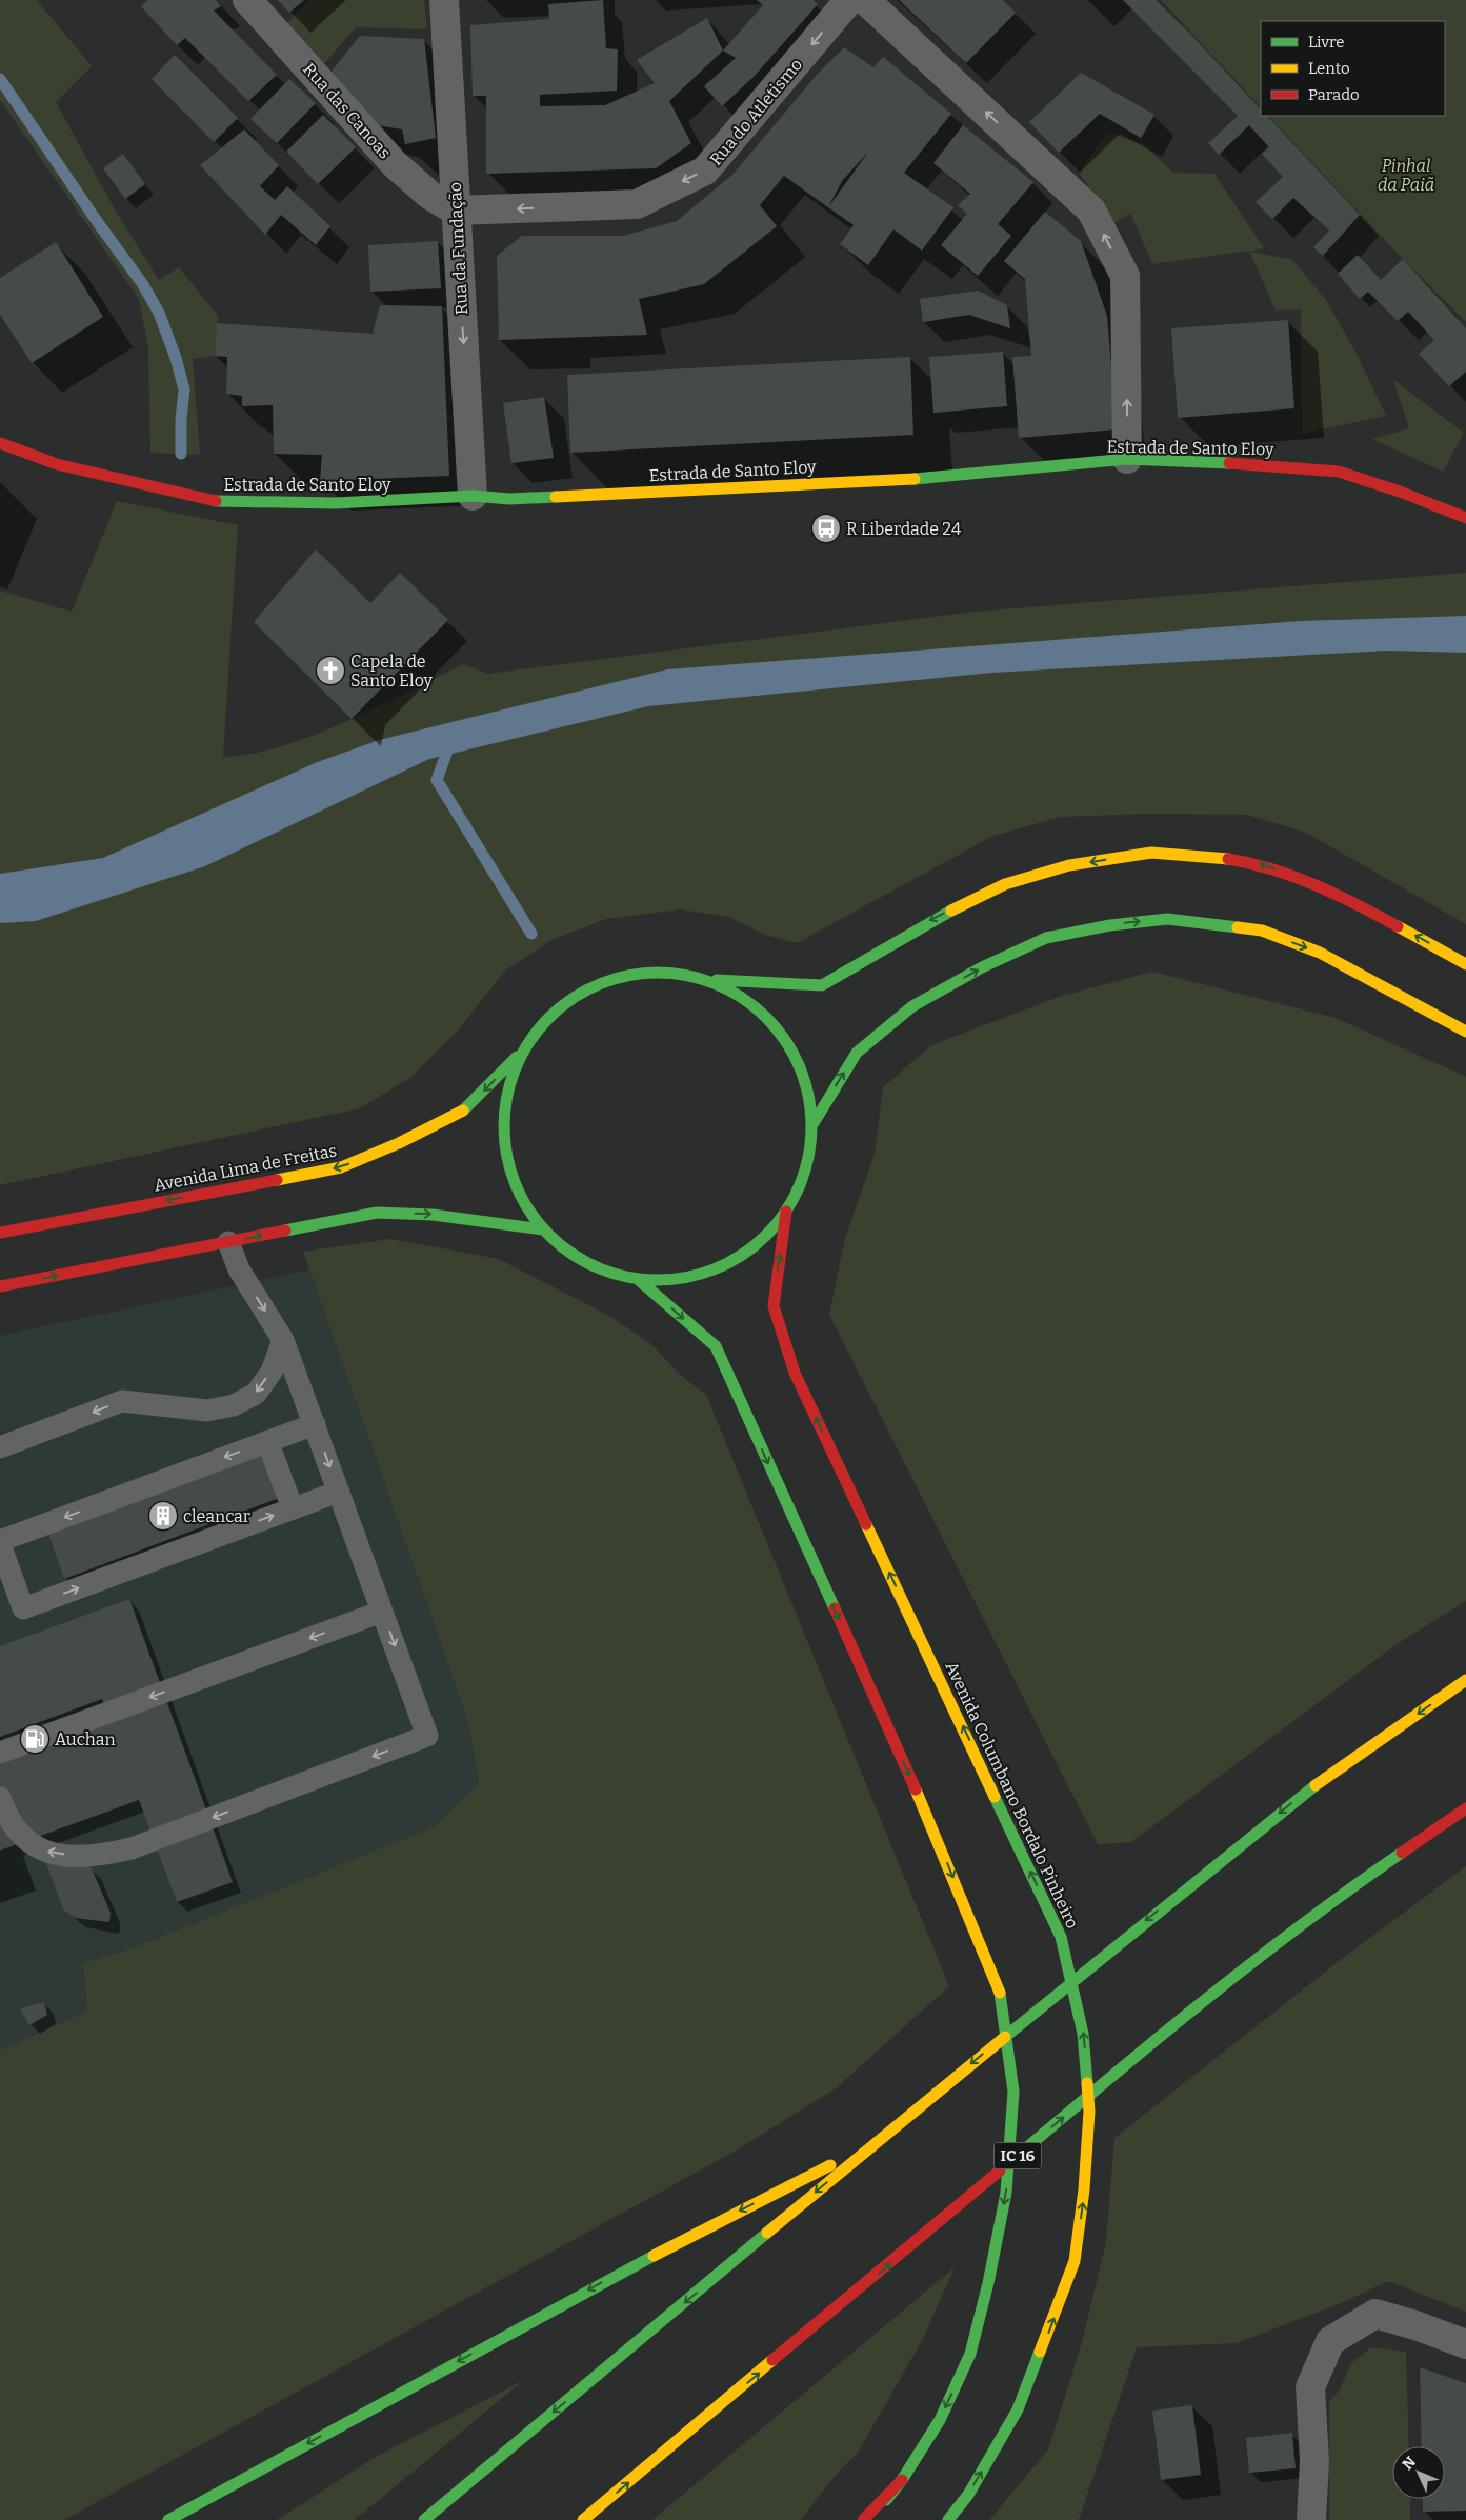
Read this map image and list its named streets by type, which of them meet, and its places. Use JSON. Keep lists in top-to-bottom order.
{
  "streets": {
    "main road": [
      "Estrada de Santo Eloy",
      "Avenida Lima de Freitas",
      "Avenida Columbano Bordalo Pinheiro",
      "IC 16"
    ],
    "street": ["Rua das Canoas", "Rua do Atletismo", "Rua da Fundação"]
  },
  "crossings": [
    ["Rua das Canoas", "Rua do Atletismo"],
    ["Rua das Canoas", "Rua da Fundação"],
    ["Rua do Atletismo", "Rua da Fundação"],
    ["Rua da Fundação", "Estrada de Santo Eloy"]
  ],
  "one_way": ["Rua do Atletismo", "Rua da Fundação"],
  "parks": ["Pinhal da Paiã"],
  "places": {
    "bus stop": ["R Liberdade 24"],
    "church": ["Capela de Santo Eloy"],
    "building": ["cleancar"],
    "fuel station": ["Auchan"]
  },
  "legend": ["Livre", "Lento", "Parado"],
  "north": "top left"
}
